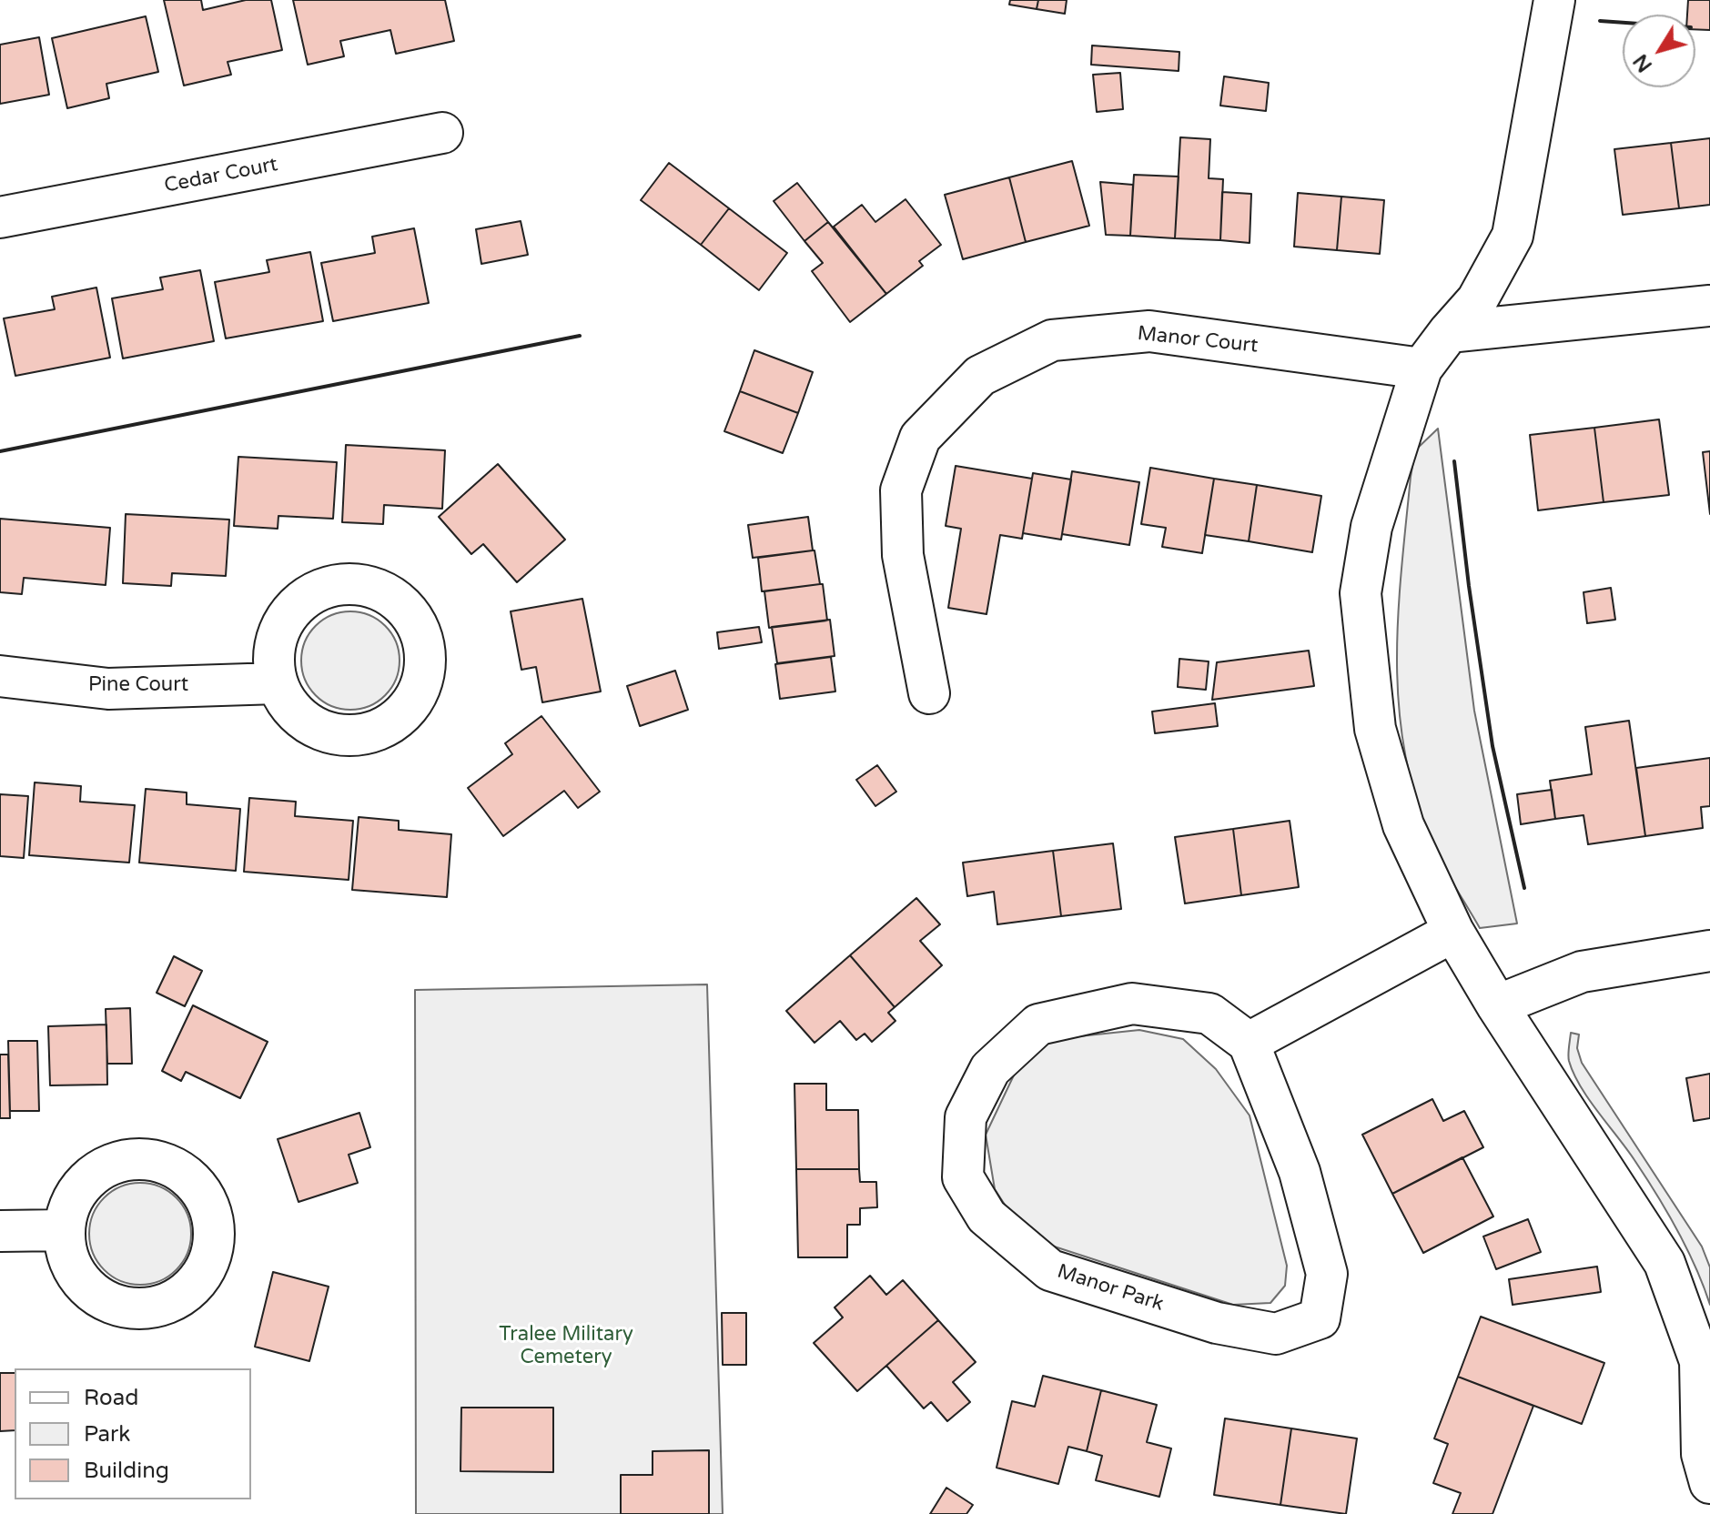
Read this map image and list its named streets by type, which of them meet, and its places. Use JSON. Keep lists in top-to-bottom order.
{
  "streets": {
    "street": [
      "Cedar Court",
      "Manor Court",
      "Pine Court",
      "Manor Park"
    ]
  },
  "parks": ["Tralee Military Cemetery"],
  "legend": ["Road", "Park", "Building"],
  "north": "bottom left"
}
